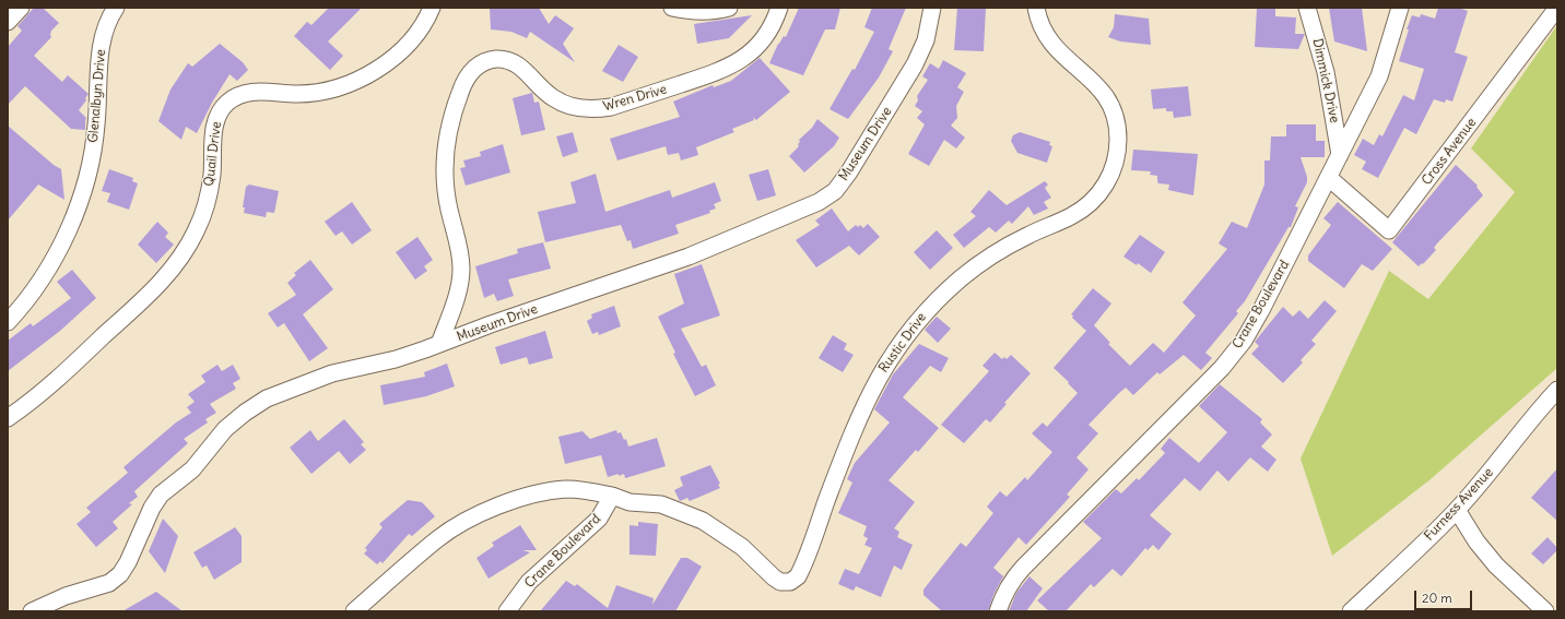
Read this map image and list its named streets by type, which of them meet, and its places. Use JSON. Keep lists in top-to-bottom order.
{
  "streets": {
    "street": [
      "Dimmick Drive",
      "Glenalbyn Drive",
      "Wren Drive",
      "Museum Drive",
      "Cross Avenue",
      "Quail Drive",
      "Crane Boulevard",
      "Rustic Drive",
      "Furness Avenue"
    ]
  },
  "crossings": [
    ["Dimmick Drive", "Crane Boulevard"],
    ["Wren Drive", "Museum Drive"],
    ["Cross Avenue", "Crane Boulevard"],
    ["Crane Boulevard", "Rustic Drive"]
  ],
  "scale_bar": "20 m"
}
